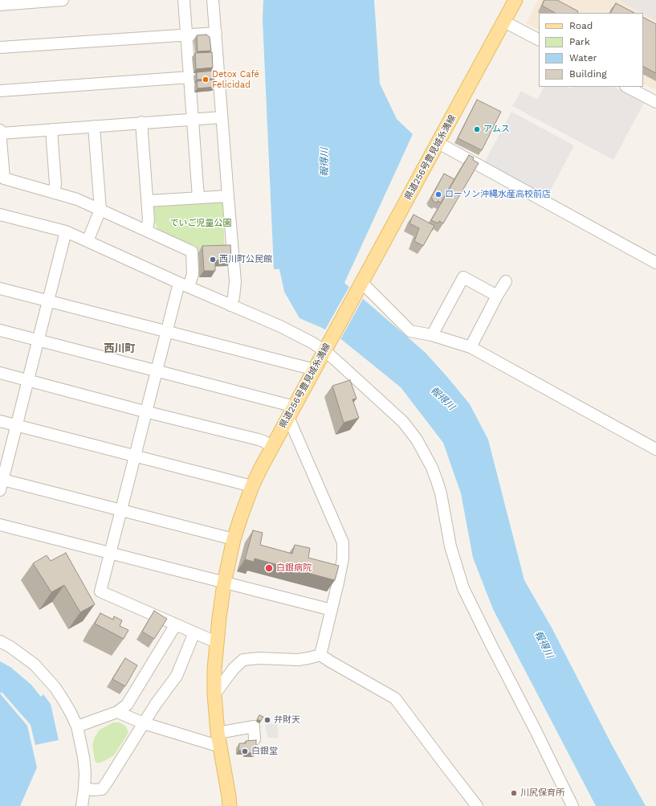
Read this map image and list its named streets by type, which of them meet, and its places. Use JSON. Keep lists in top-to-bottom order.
{
  "streets": {
    "main road": ["県道256号豊見城糸満線"]
  },
  "districts": ["西川町"],
  "water": ["報得川"],
  "parks": ["でいご児童公園"],
  "places": [
    "Detox Café Felicidad",
    "アムス",
    "ローソン沖縄水産高校前店",
    "西川町公民館",
    "白銀病院",
    "弁財天",
    "白銀堂",
    "川尻保育所"
  ],
  "legend": [
    "Road",
    "Park",
    "Water",
    "Building"
  ]
}
